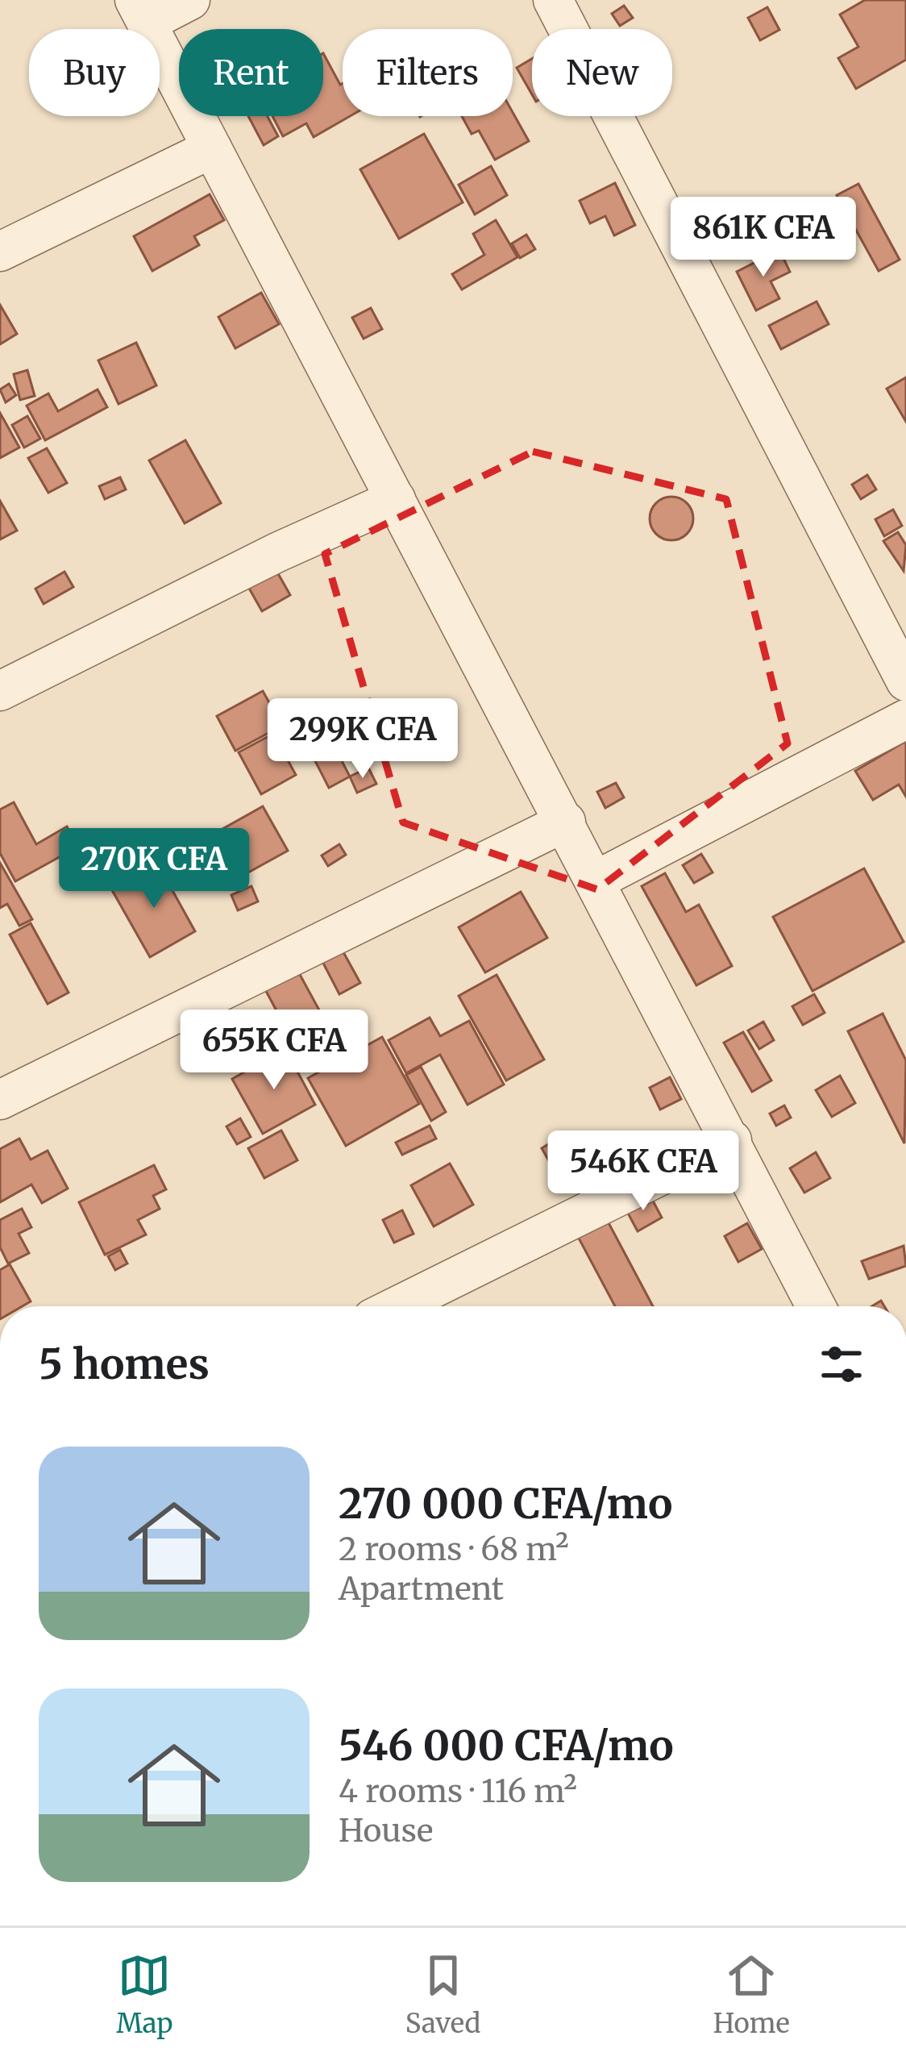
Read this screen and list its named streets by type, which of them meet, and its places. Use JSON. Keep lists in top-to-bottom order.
{
  "page": {
    "chip": [
      "Buy",
      "Rent",
      "Filters",
      "New"
    ],
    "price": [
      "861K CFA",
      "299K CFA",
      "270K CFA",
      "655K CFA",
      "546K CFA"
    ],
    "heading": "5 homes",
    "list": [
      {
        "name": "270 000 CFA/mo",
        "note": "2 rooms · 68 m² · Apartment"
      },
      {
        "name": "546 000 CFA/mo",
        "note": "4 rooms · 116 m² · House"
      }
    ],
    "tabs": ["Map", "Saved", "Home"]
  }
}
